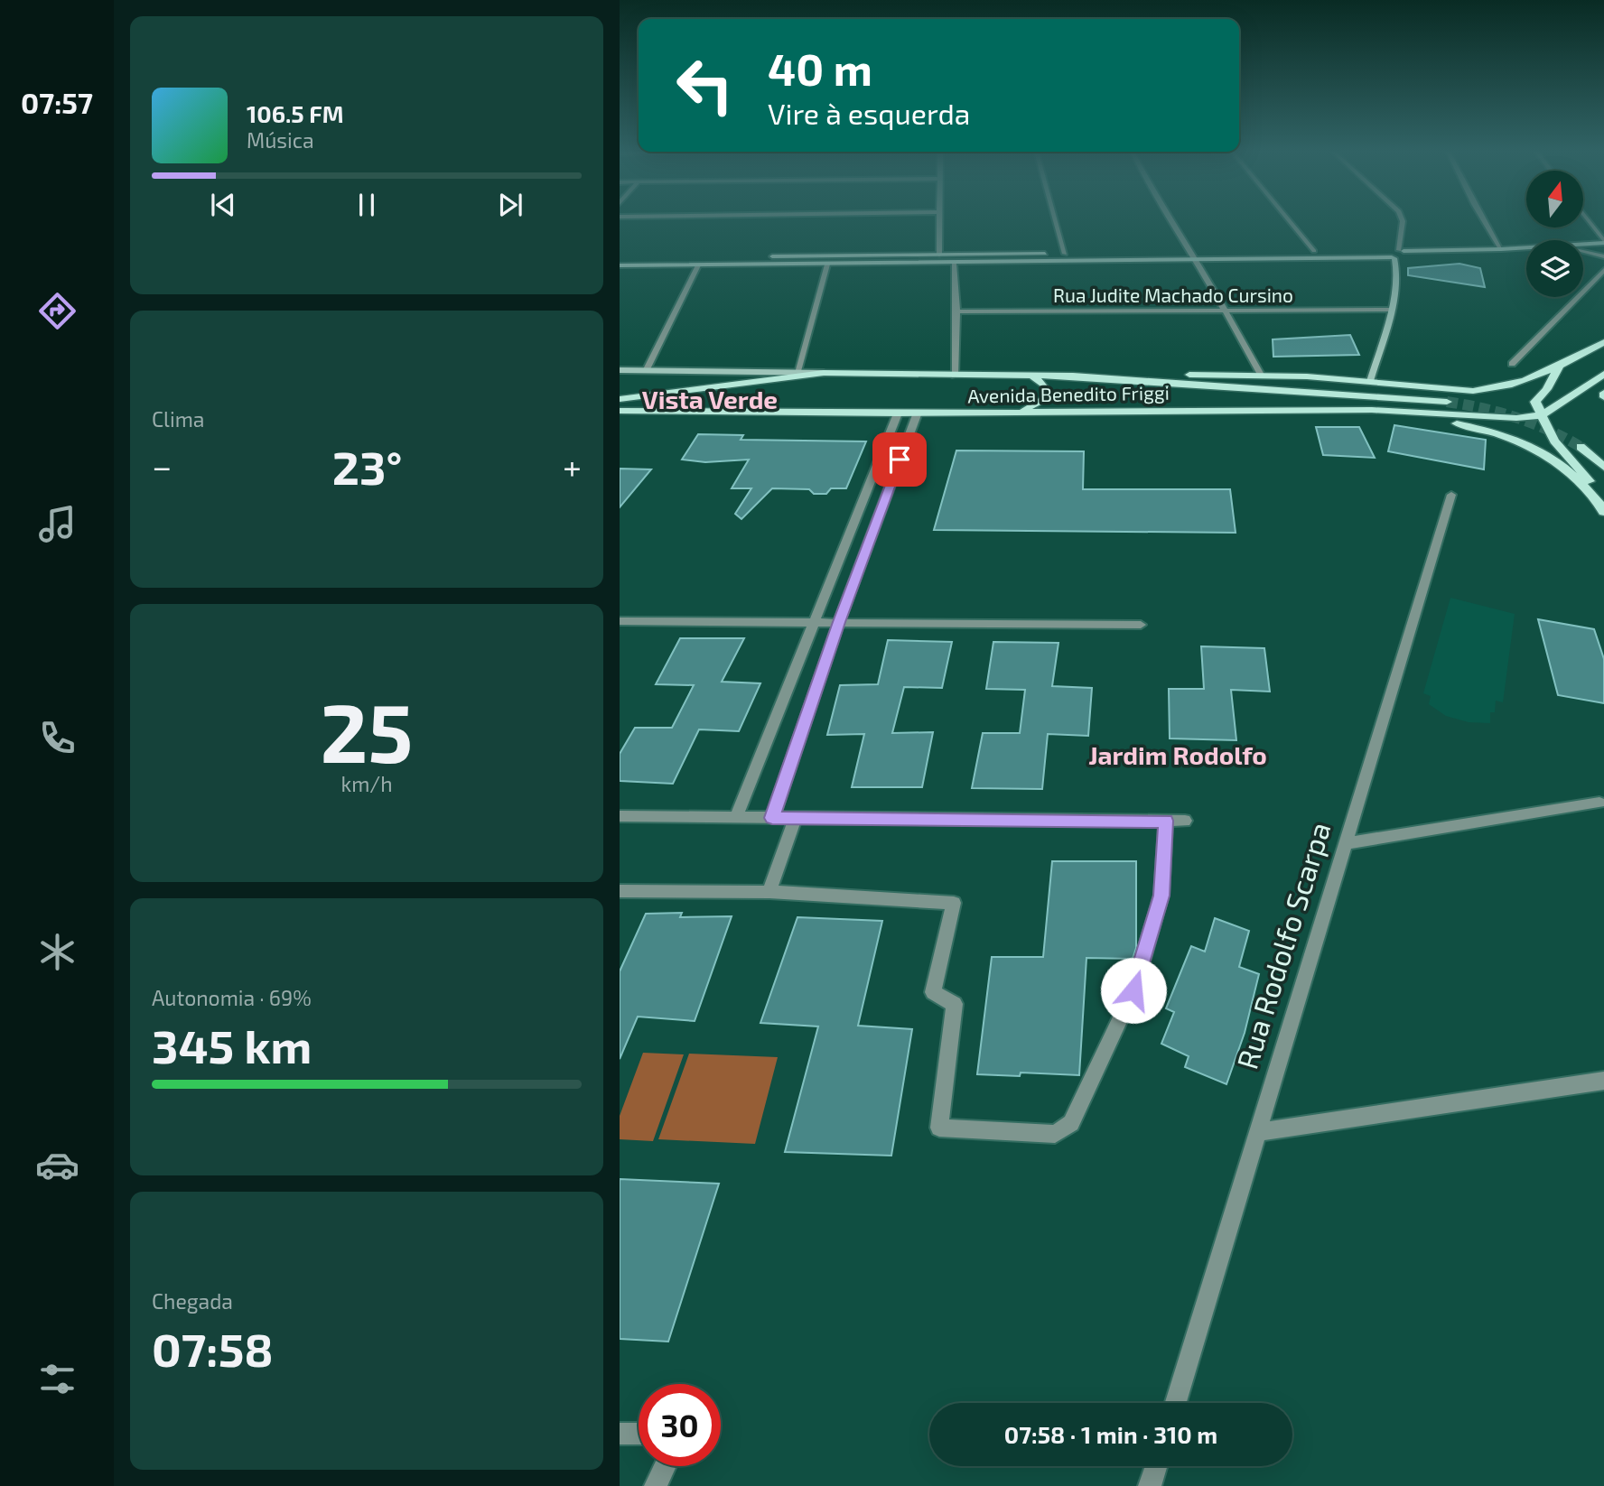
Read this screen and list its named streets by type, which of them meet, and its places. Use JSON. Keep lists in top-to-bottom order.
{
  "streets": {
    "main road": ["Avenida Benedito Friggi"],
    "street": ["Rua Judite Machado Cursino", "Rua Rodolfo Scarpa"]
  },
  "districts": ["Vista Verde", "Jardim Rodolfo"],
  "north": "top",
  "page": {
    "tabs": "07:57",
    "turn": ["40 m", "Vire à esquerda"],
    "song": ["106.5 FM", "Música"],
    "tile": [
      "Clima",
      ["25", "km/h"],
      ["Autonomia · 69%", "345 km"],
      ["Chegada", "07:58"]
    ],
    "heat": ["−", "23°", "+"],
    "limit": "30",
    "trip": "07:58 · 1 min · 310 m"
  }
}
